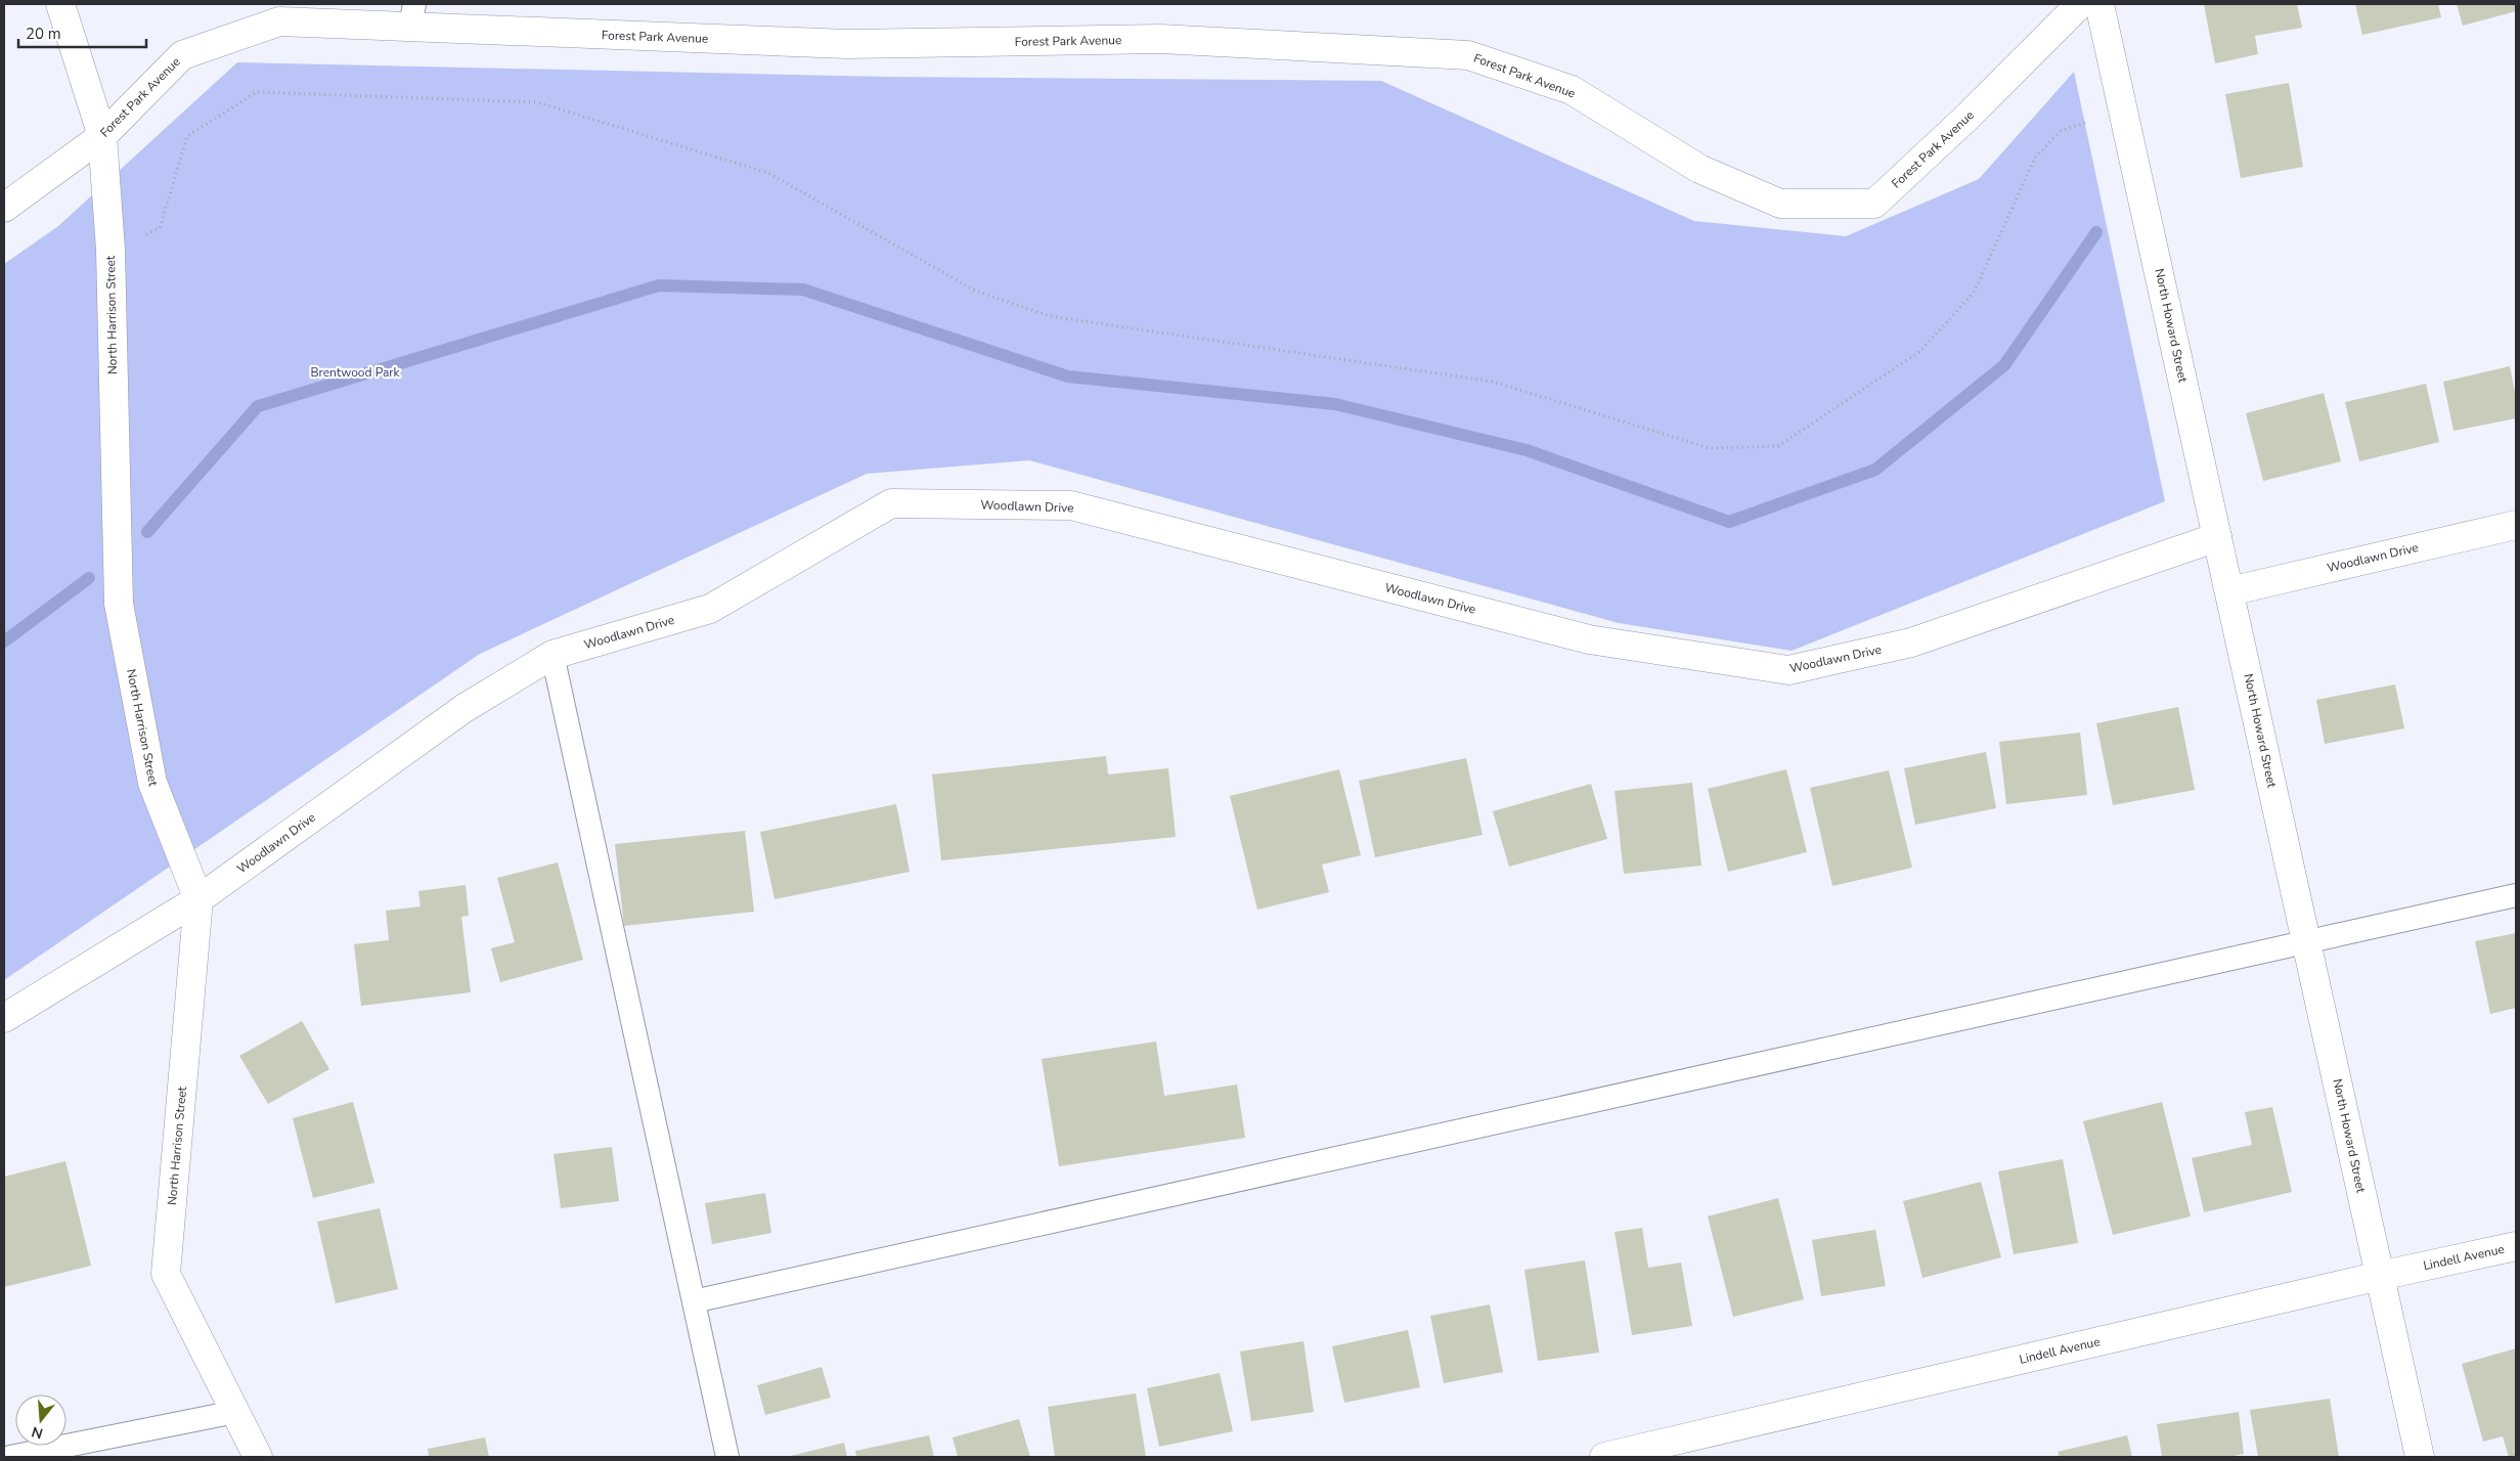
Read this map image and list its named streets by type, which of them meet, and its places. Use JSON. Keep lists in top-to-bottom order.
{
  "streets": {
    "street": [
      "Forest Park Avenue",
      "North Harrison Street",
      "North Howard Street",
      "Woodlawn Drive",
      "Lindell Avenue"
    ]
  },
  "crossings": [
    ["Forest Park Avenue", "North Harrison Street"],
    ["North Harrison Street", "Woodlawn Drive"],
    ["North Howard Street", "Woodlawn Drive"],
    ["North Howard Street", "Lindell Avenue"]
  ],
  "parks": ["Brentwood Park"],
  "scale_bar": "20 m",
  "north": "bottom"
}
